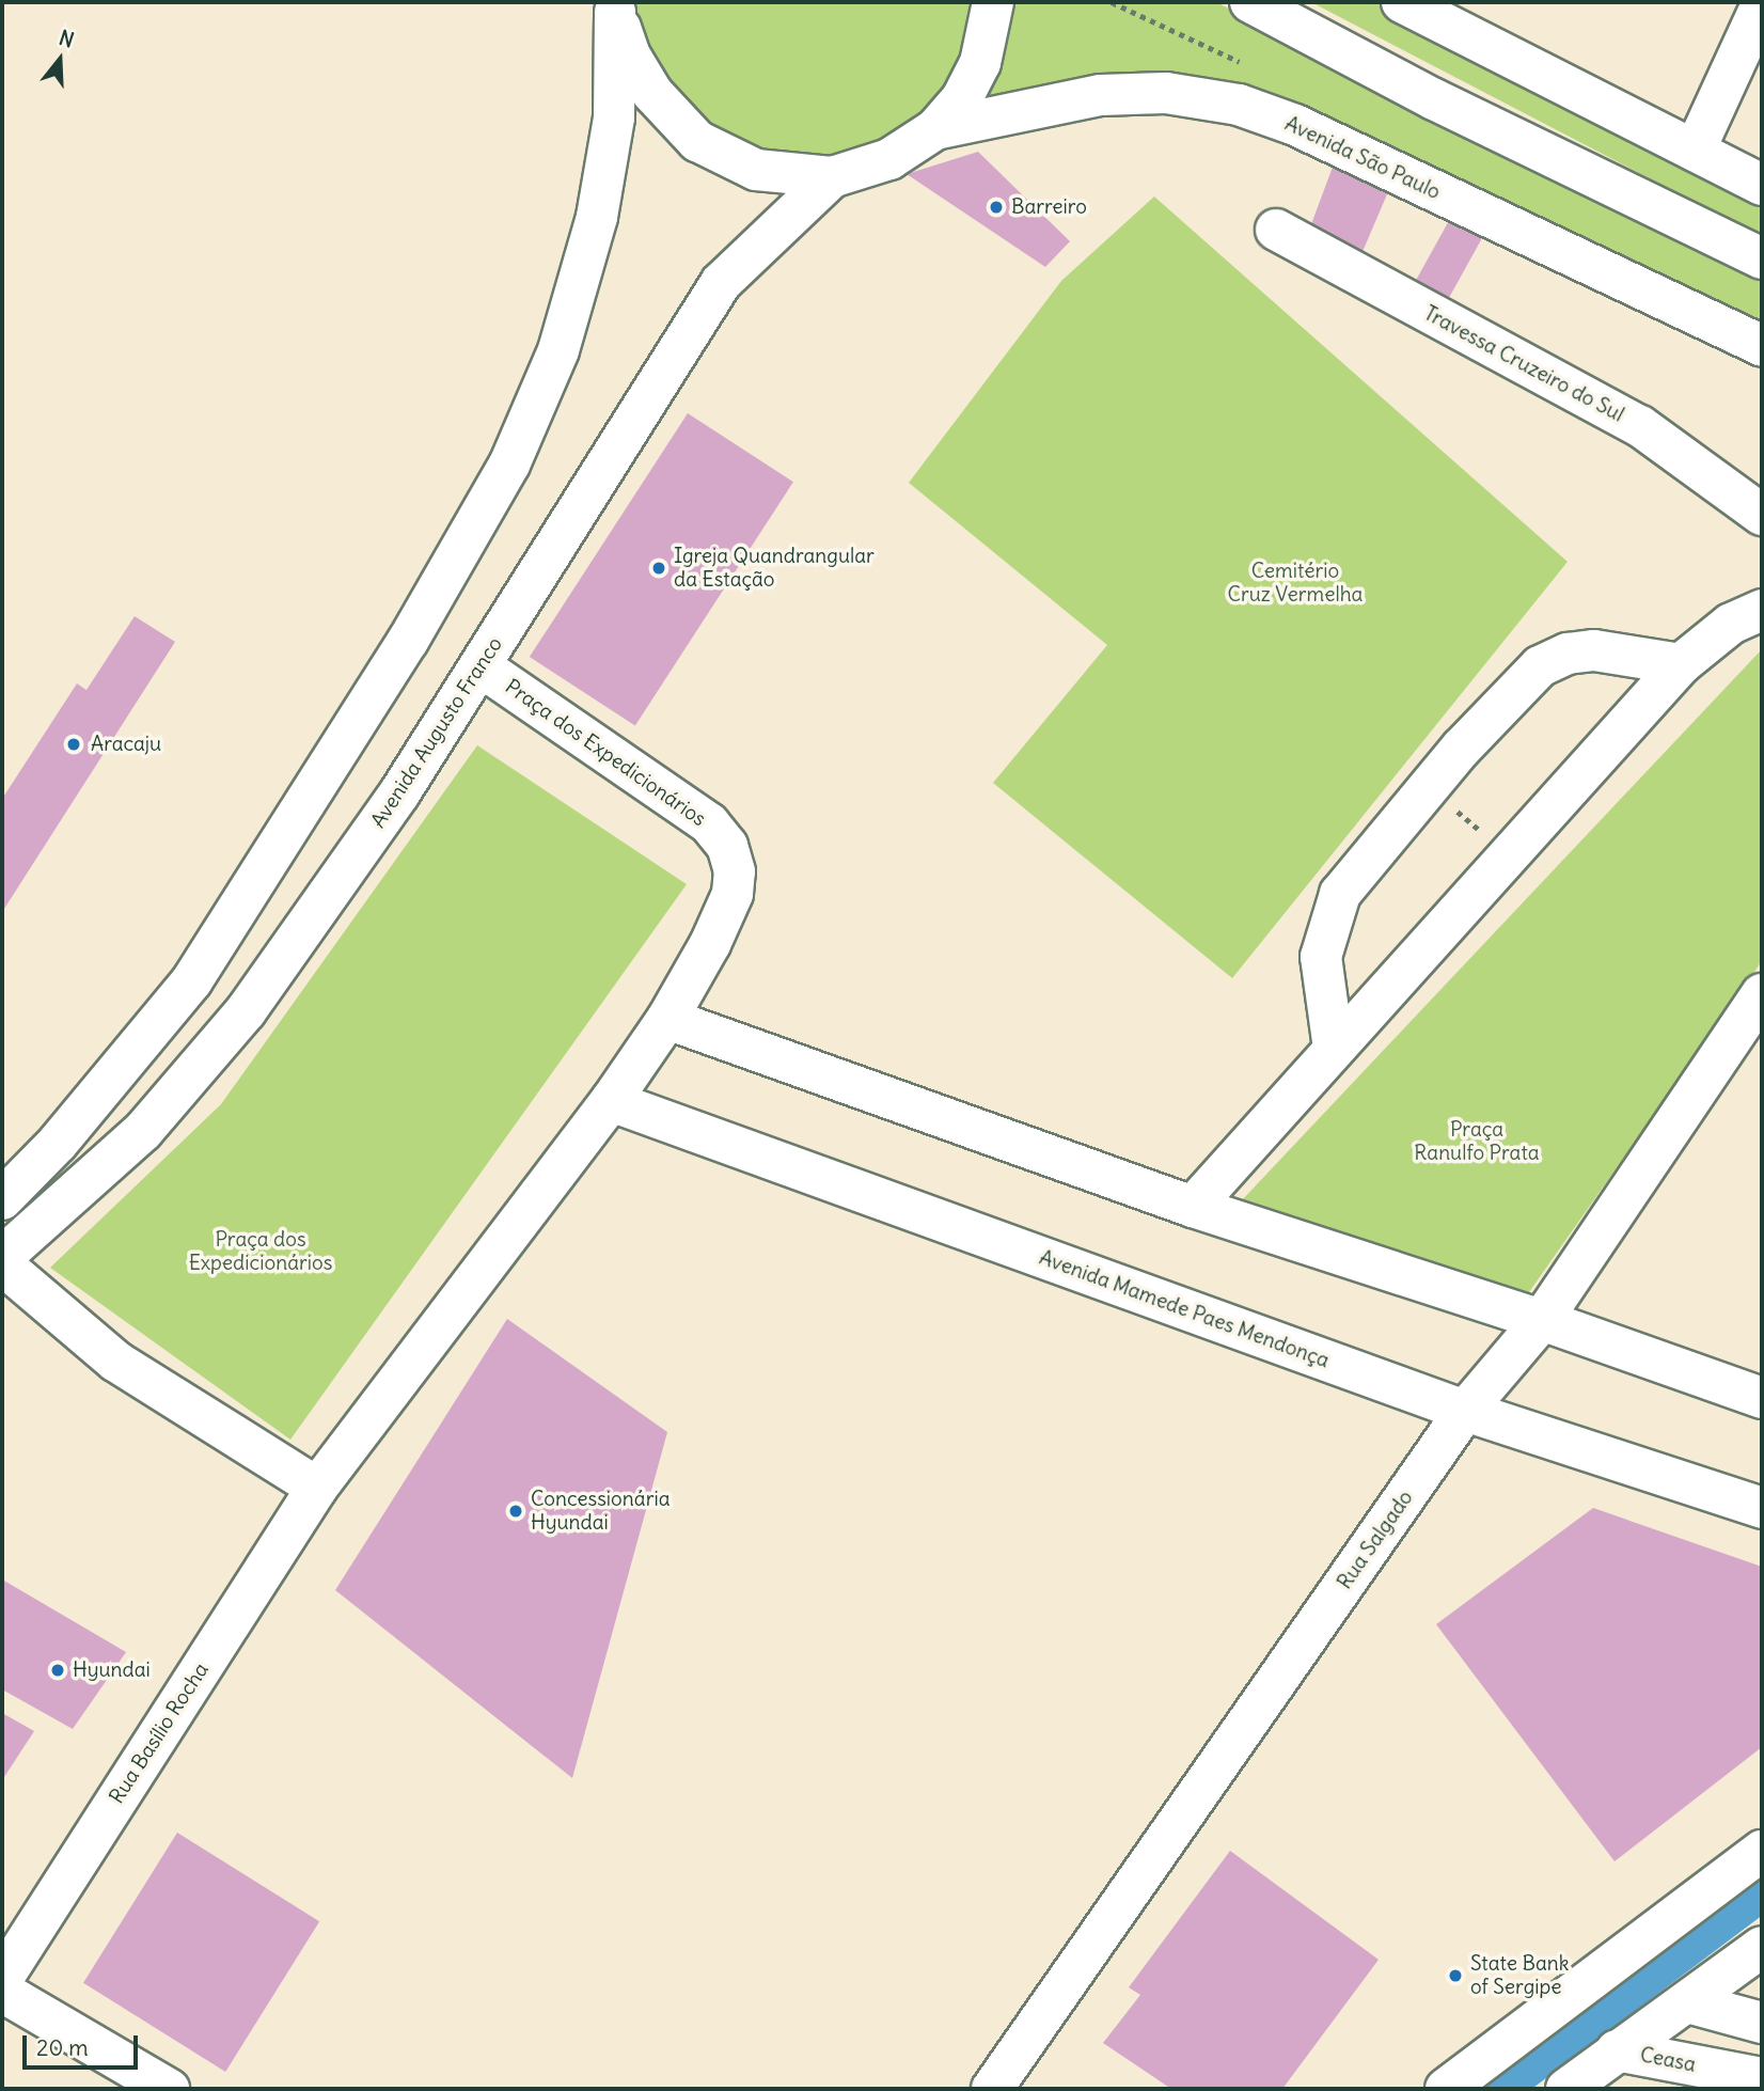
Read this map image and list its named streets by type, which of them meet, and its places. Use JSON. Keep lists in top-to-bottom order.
{
  "streets": {
    "street": [
      "Avenida São Paulo",
      "Travessa Cruzeiro do Sul",
      "Avenida Augusto Franco",
      "Praça dos Expedicionários",
      "Avenida Mamede Paes Mendonça",
      "Rua Salgado",
      "Rua Basílio Rocha",
      "Ceasa"
    ]
  },
  "crossings": [
    ["Avenida Augusto Franco", "Praça dos Expedicionários"],
    ["Praça dos Expedicionários", "Avenida Mamede Paes Mendonça"],
    ["Praça dos Expedicionários", "Rua Basílio Rocha"],
    ["Avenida Mamede Paes Mendonça", "Rua Salgado"]
  ],
  "parks": ["Cemitério Cruz Vermelha", "Praça Ranulfo Prata", "Praça dos Expedicionários"],
  "places": [
    "Barreiro",
    "Igreja Quandrangular da Estação",
    "Aracaju",
    "Concessionária Hyundai",
    "Hyundai",
    "State Bank of Sergipe"
  ],
  "scale_bar": "20 m",
  "north": "top"
}
